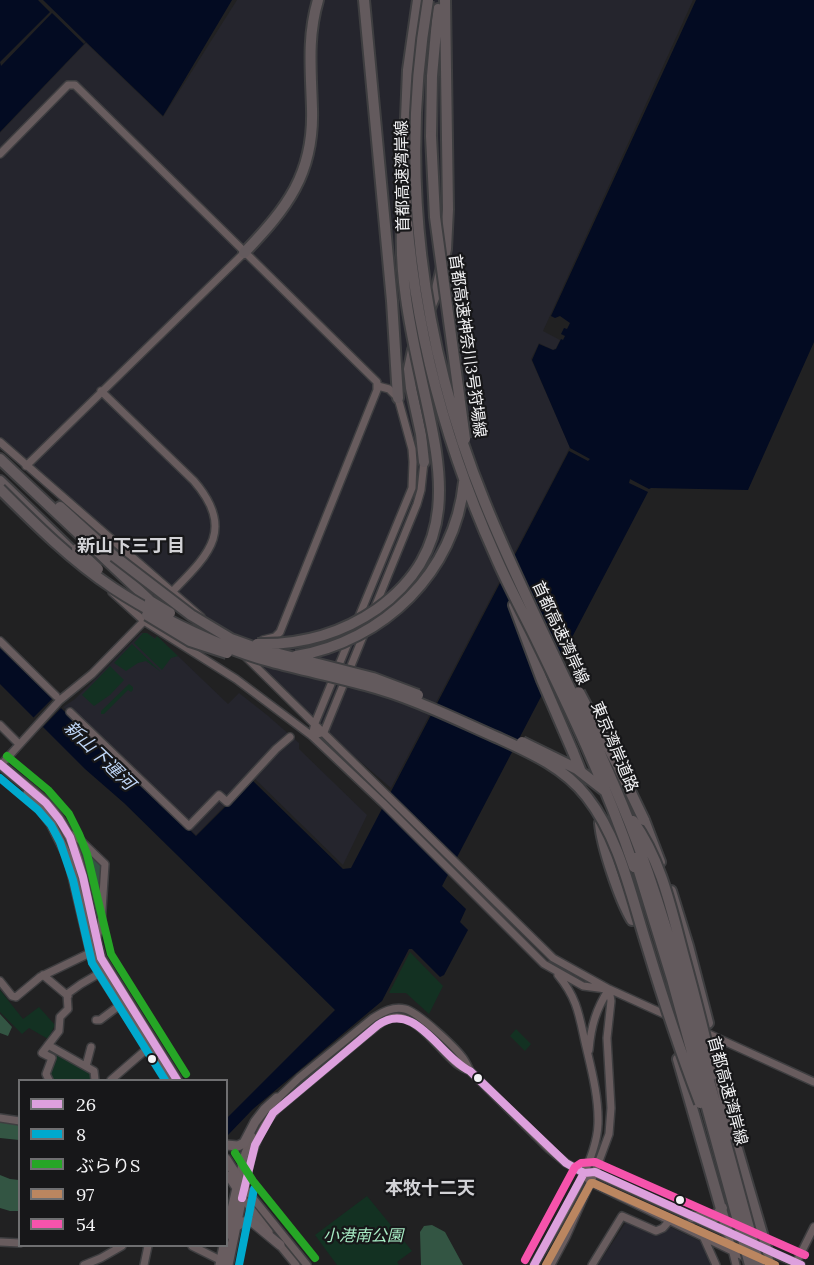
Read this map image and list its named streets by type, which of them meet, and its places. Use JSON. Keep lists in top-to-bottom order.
{
  "streets": {
    "highway": ["首都高速湾岸線", "首都高速神奈川3号狩場線", "東京湾岸道路"]
  },
  "crossings": [
    ["首都高速湾岸線", "東京湾岸道路"]
  ],
  "districts": ["新山下三丁目", "本牧十二天"],
  "water": ["新山下運河"],
  "parks": ["小港南公園"],
  "lines": [
    "transit line ぶらりS",
    "transit line 26",
    "transit line 8",
    "transit line 54",
    "transit line 97"
  ],
  "legend": [
    "26",
    "8",
    "ぶらりS",
    "97",
    "54"
  ]
}
